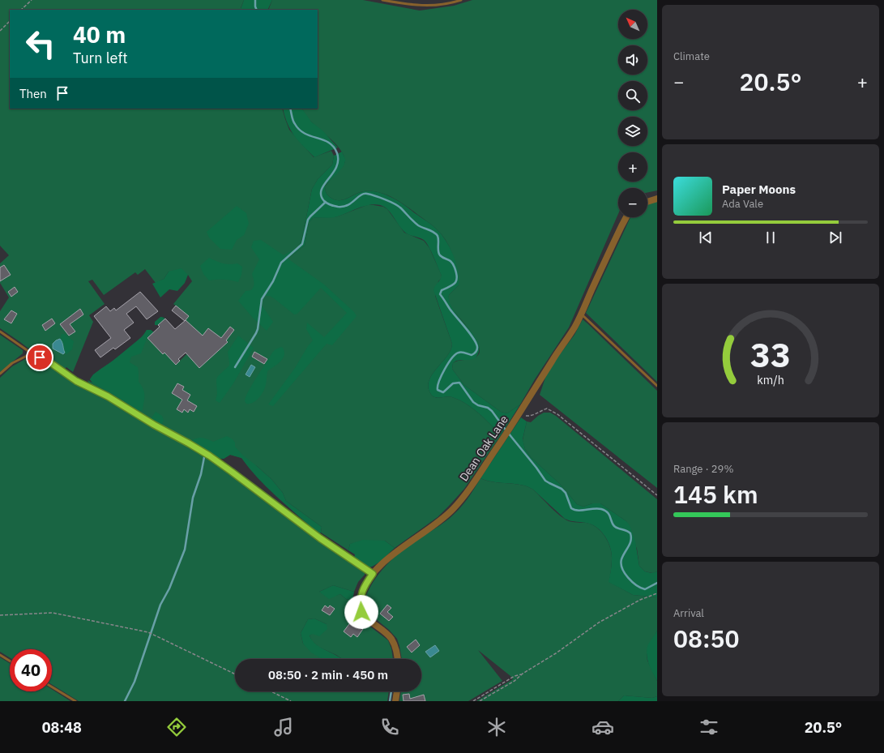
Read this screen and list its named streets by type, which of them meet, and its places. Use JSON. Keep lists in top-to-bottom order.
{
  "streets": {
    "street": ["Dean Oak Lane"]
  },
  "north": "top left",
  "page": {
    "tile": [
      "Climate",
      ["Range · 29%", "145 km"],
      ["Arrival", "08:50"]
    ],
    "map_buttons": ["+", "−"],
    "turn": ["40 m", "Turn left"],
    "heat": ["−", "20.5°", "+"],
    "then": "Then",
    "song": ["Paper Moons", "Ada Vale"],
    "limit": "40",
    "trip": "08:50 · 2 min · 450 m",
    "tabs": ["08:48", "20.5°"],
    "gauge": ["33", "km/h"]
  }
}
